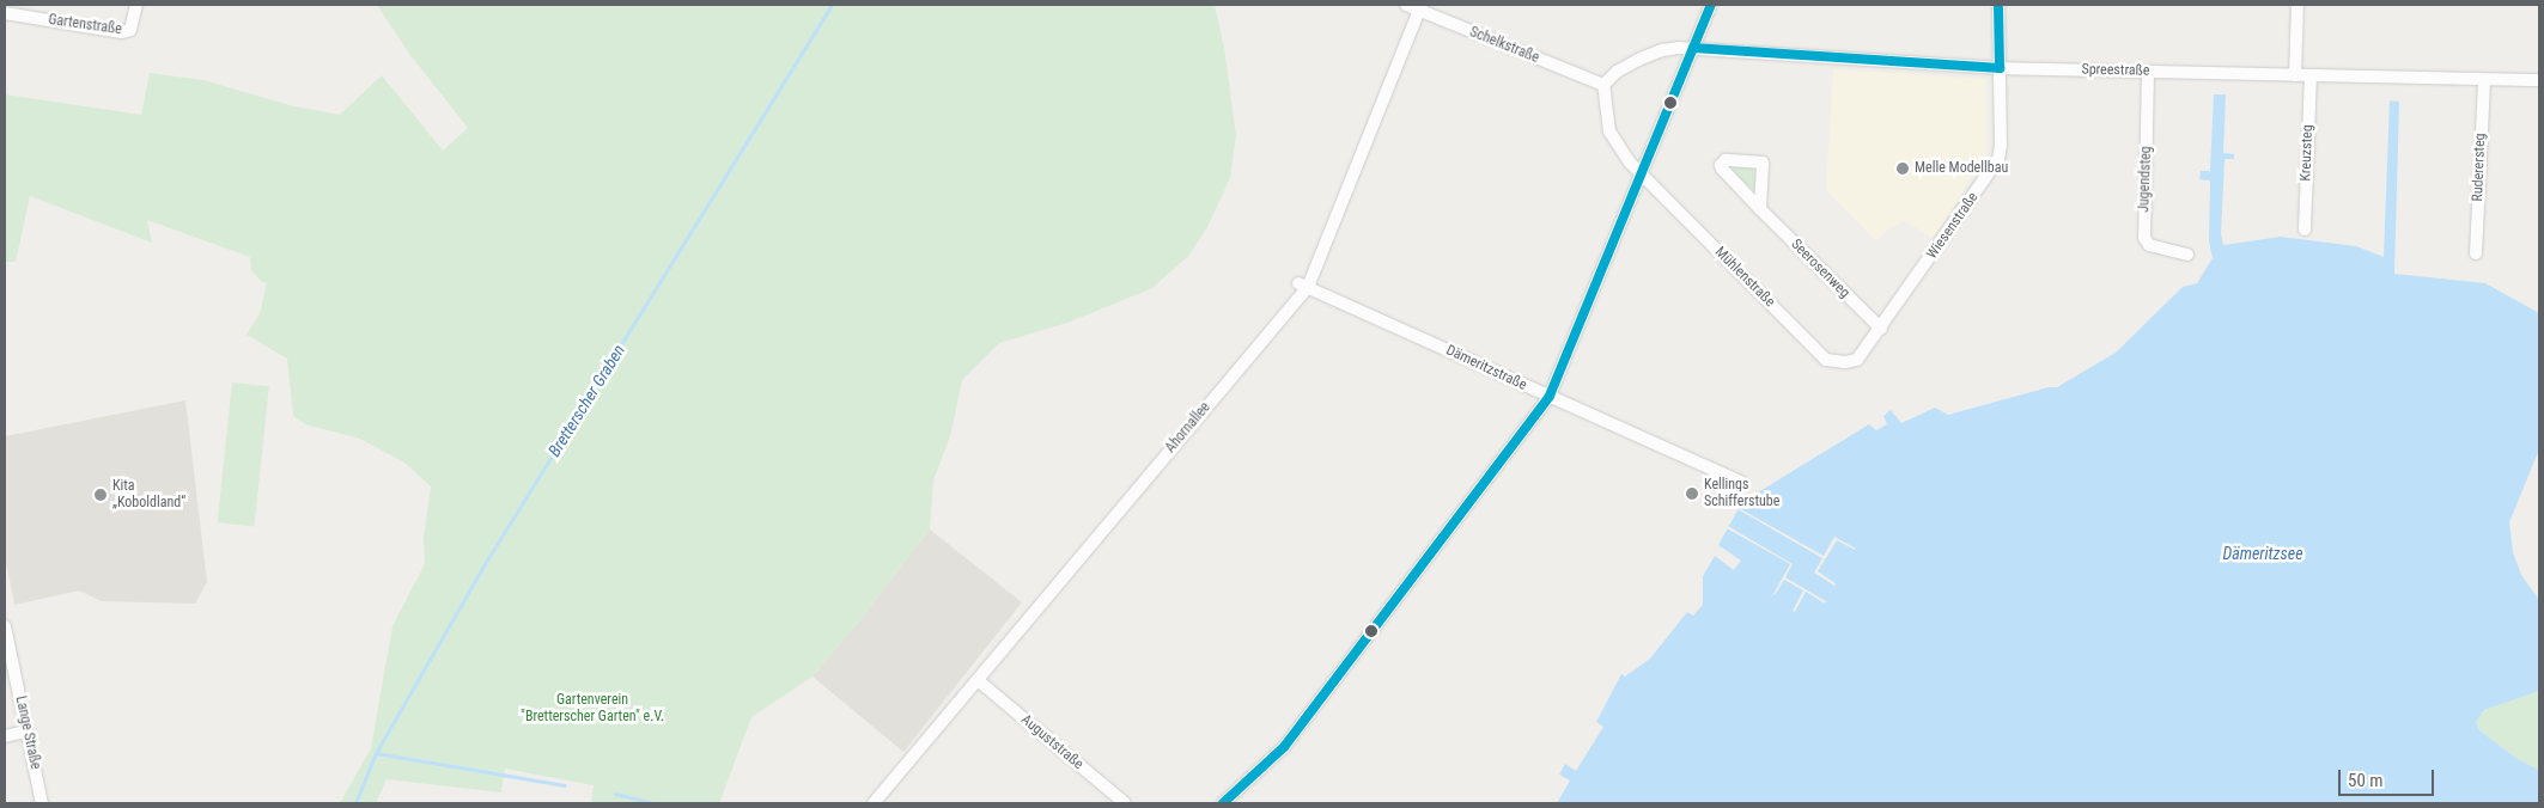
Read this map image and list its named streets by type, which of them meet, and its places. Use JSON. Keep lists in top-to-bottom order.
{
  "streets": {
    "street": [
      "Gartenstraße",
      "Schelkstraße",
      "Spreestraße",
      "Kreuzsteg",
      "Ruderersteg",
      "Jugendsteg",
      "Wiesenstraße",
      "Seerosenweg",
      "Mühlenstraße",
      "Dämeritzstraße",
      "Ahornallee",
      "Lange Straße",
      "Auguststraße"
    ]
  },
  "crossings": [
    ["Schelkstraße", "Ahornallee"],
    ["Spreestraße", "Kreuzsteg"],
    ["Spreestraße", "Ruderersteg"],
    ["Spreestraße", "Jugendsteg"],
    ["Spreestraße", "Wiesenstraße"],
    ["Wiesenstraße", "Seerosenweg"],
    ["Wiesenstraße", "Mühlenstraße"],
    ["Dämeritzstraße", "Ahornallee"],
    ["Ahornallee", "Auguststraße"]
  ],
  "water": ["Bretterscher Graben", "Dämeritzsee"],
  "parks": ["Gartenverein \"Bretterscher Garten\" e.V."],
  "places": ["Melle Modellbau", "Kellings Schifferstube", "Kita „Koboldland“"],
  "scale_bar": "50 m"
}
